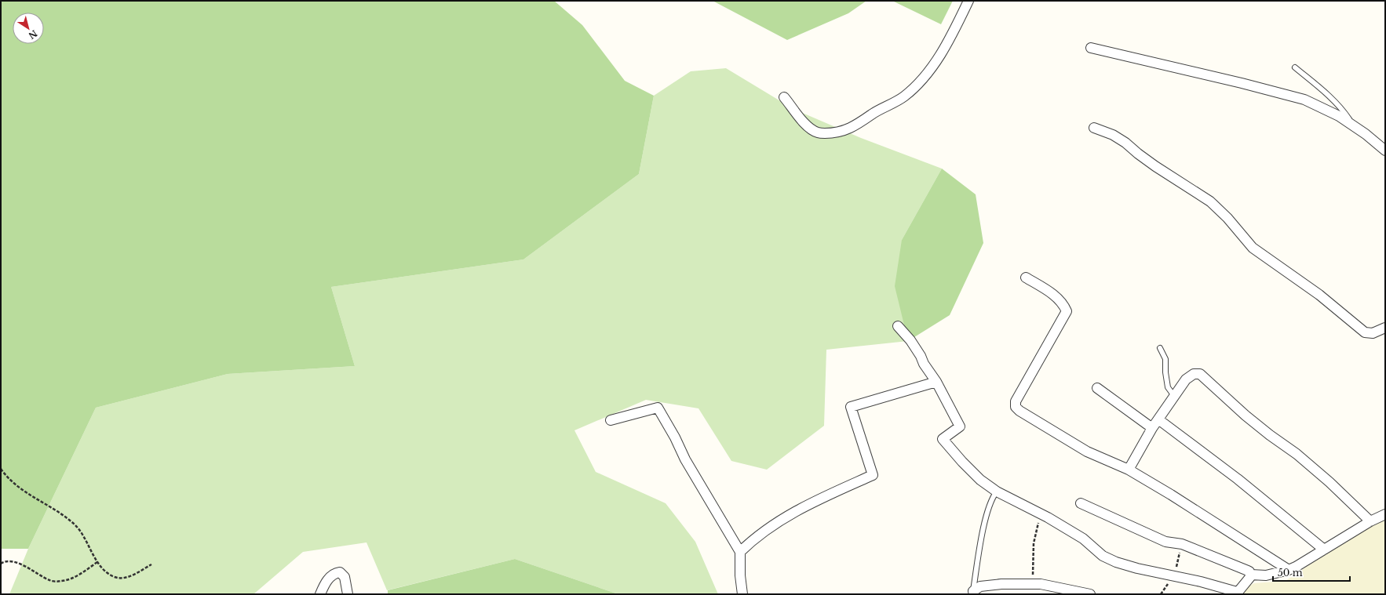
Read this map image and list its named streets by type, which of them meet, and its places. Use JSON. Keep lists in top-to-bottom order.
{
  "scale_bar": "50 m",
  "north": "bottom right"
}
